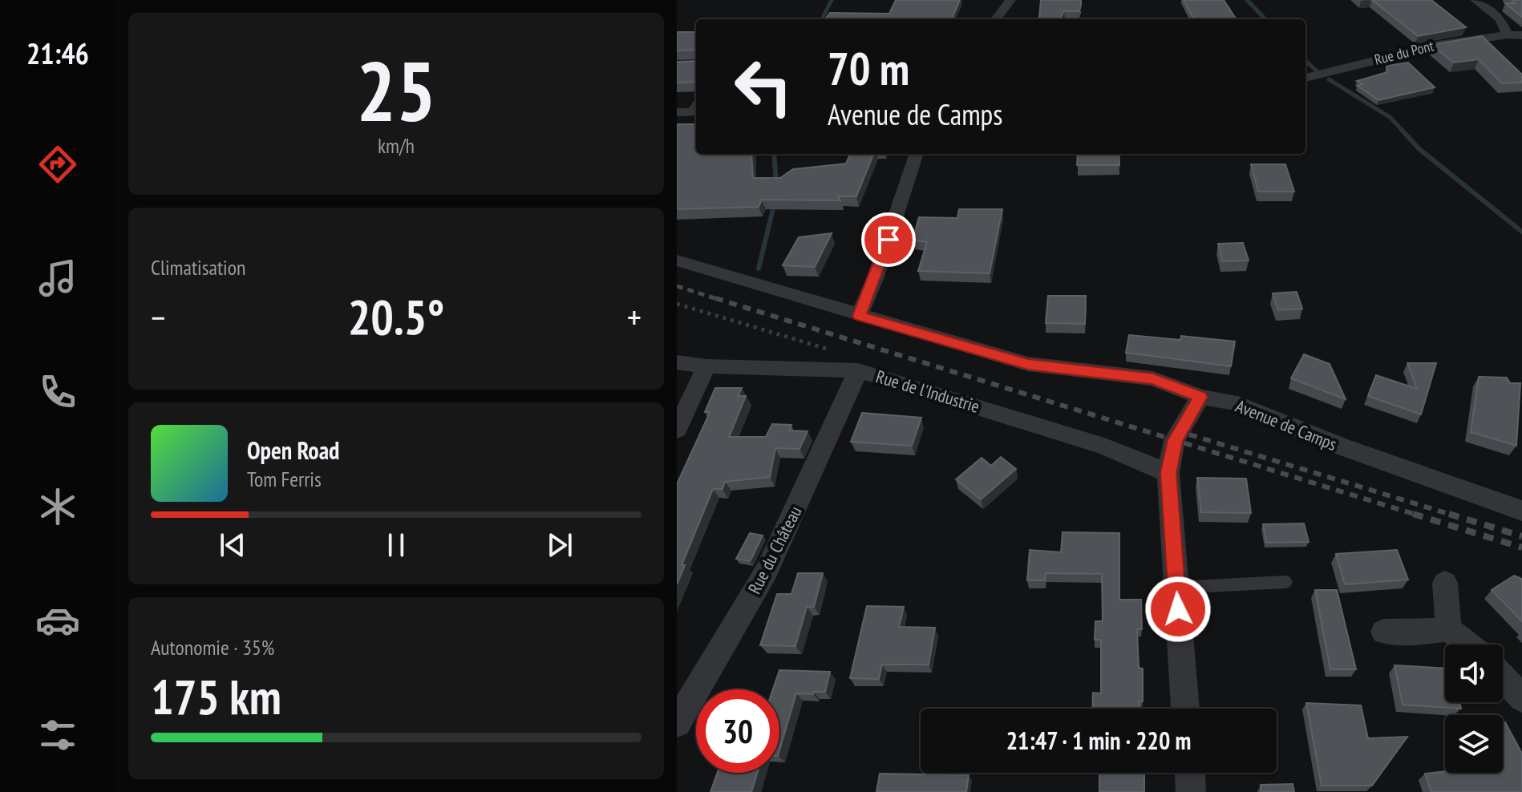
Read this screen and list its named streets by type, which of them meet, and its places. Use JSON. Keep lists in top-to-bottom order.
{
  "streets": {
    "street": [
      "Rue du Pont",
      "Rue de l'Industrie",
      "Avenue de Camps",
      "Rue du Château"
    ]
  },
  "crossings": [
    ["Rue de l'Industrie", "Rue du Château"]
  ],
  "page": {
    "tabs": "21:46",
    "tile": [
      ["25", "km/h"],
      "Climatisation",
      ["Autonomie · 35%", "175 km"]
    ],
    "turn": ["70 m", "Avenue de Camps"],
    "heat": ["−", "20.5°", "+"],
    "song": ["Open Road", "Tom Ferris"],
    "limit": "30",
    "trip": "21:47 · 1 min · 220 m"
  }
}
